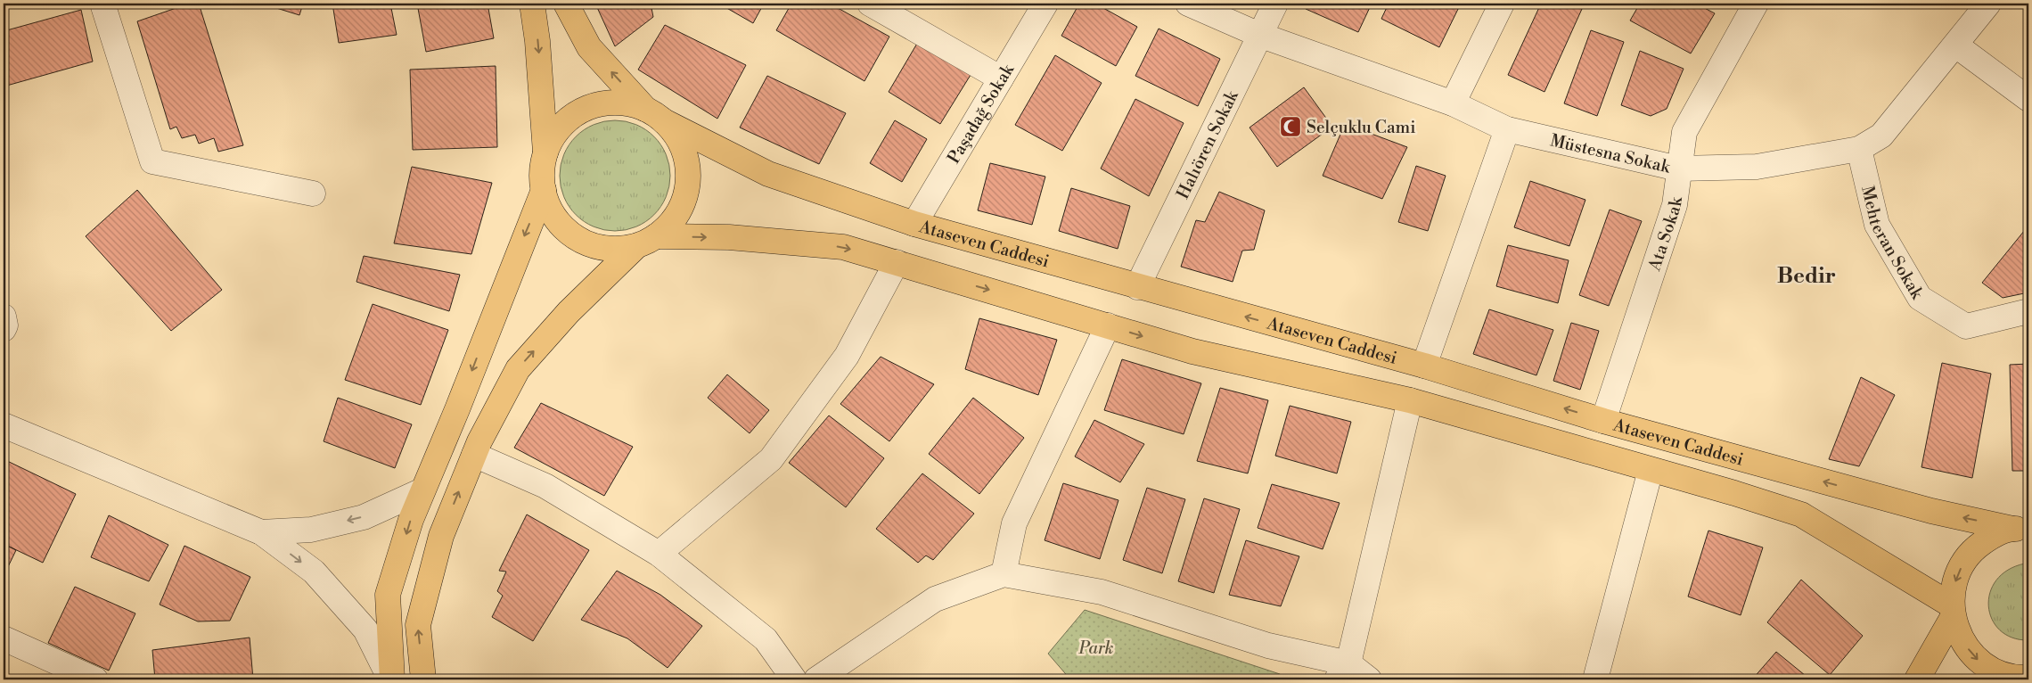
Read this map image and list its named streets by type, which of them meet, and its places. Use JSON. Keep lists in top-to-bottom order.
{
  "streets": {
    "main road": ["Ataseven Caddesi"],
    "street": [
      "Paşadağ Sokak",
      "Halıören Sokak",
      "Müstesna Sokak",
      "Ata Sokak",
      "Mehteran Sokak"
    ]
  },
  "crossings": [
    ["Paşadağ Sokak", "Ataseven Caddesi"],
    ["Halıören Sokak", "Müstesna Sokak"],
    ["Halıören Sokak", "Ataseven Caddesi"],
    ["Müstesna Sokak", "Ata Sokak"],
    ["Müstesna Sokak", "Mehteran Sokak"],
    ["Ata Sokak", "Ataseven Caddesi"]
  ],
  "districts": ["Bedir"],
  "parks": ["Park"],
  "places": {
    "mosque": ["Selçuklu Cami"]
  }
}
